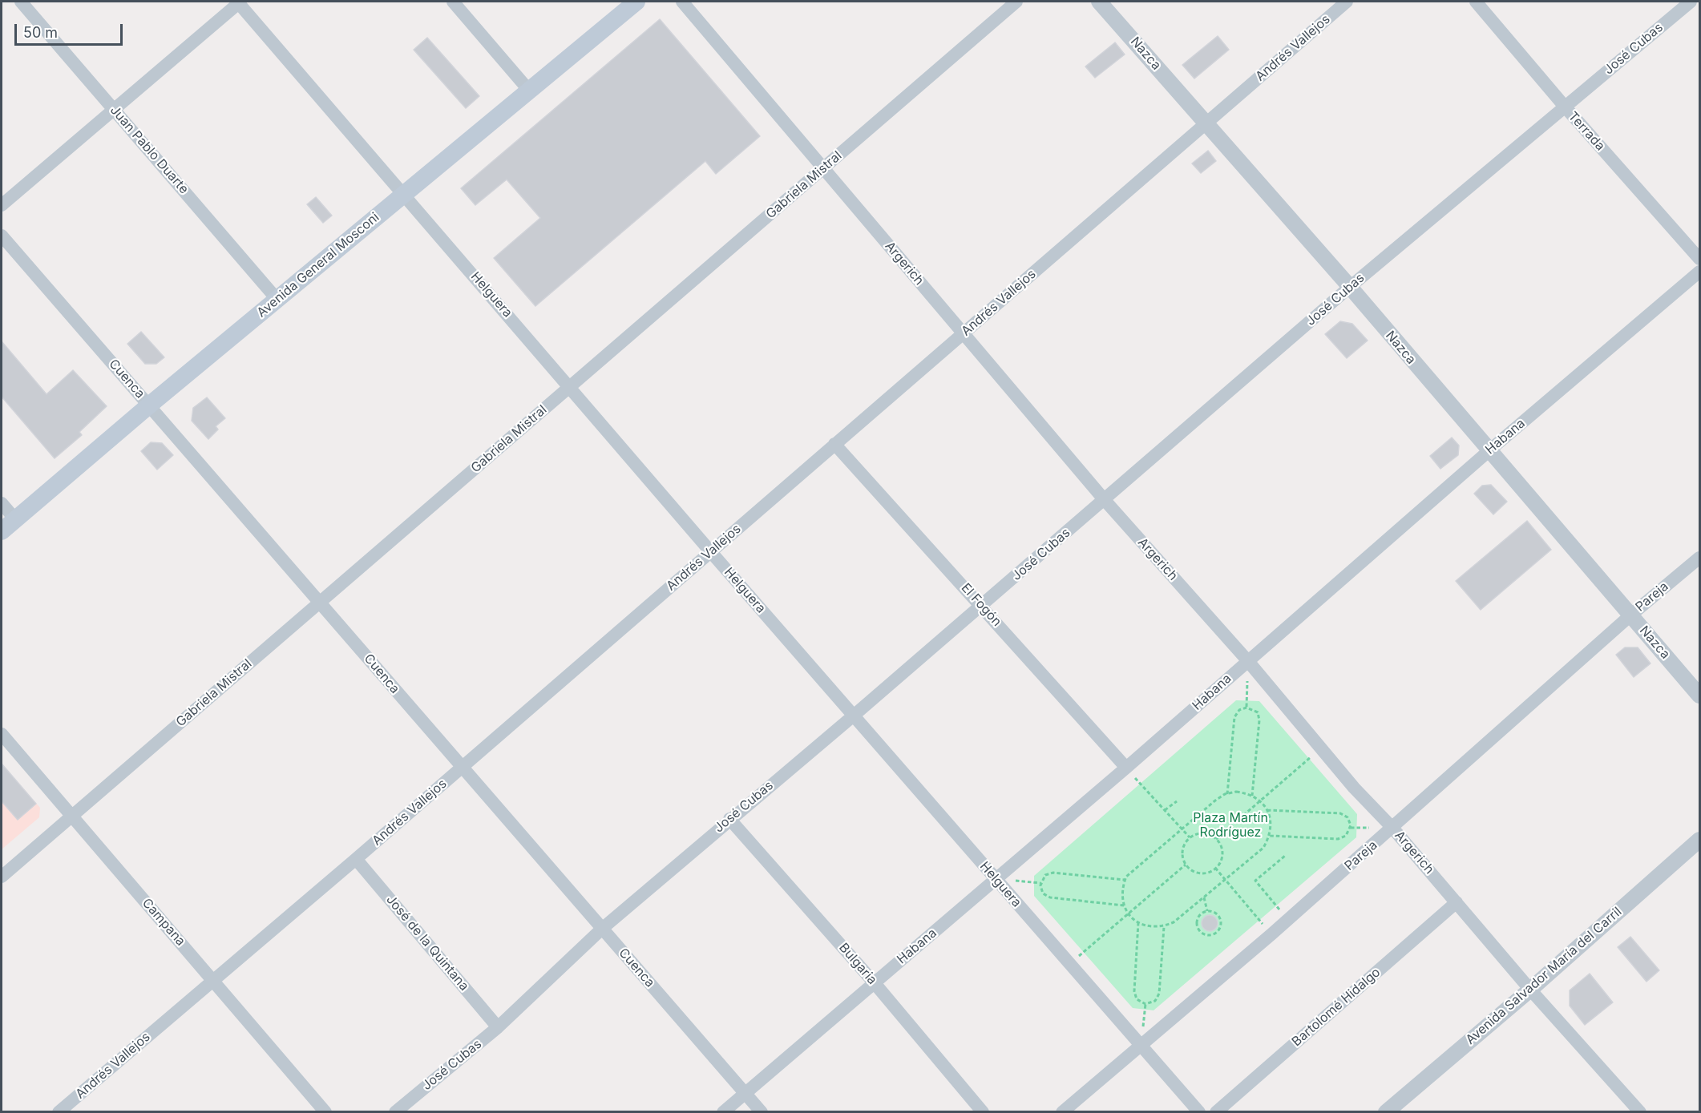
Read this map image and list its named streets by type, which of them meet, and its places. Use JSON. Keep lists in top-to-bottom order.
{
  "streets": {
    "main road": ["Avenida General Mosconi"],
    "street": [
      "Andrés Vallejos",
      "José Cubas",
      "Nazca",
      "Terrada",
      "Juan Pablo Duarte",
      "Gabriela Mistral",
      "Argerich",
      "Helguera",
      "Cuenca",
      "Habana",
      "Pareja",
      "El Fogón",
      "Campana",
      "José de la Quintana",
      "Bulgaria",
      "Avenida Salvador María del Carril",
      "Bartolomé Hidalgo"
    ]
  },
  "crossings": [
    ["Andrés Vallejos", "Nazca"],
    ["Andrés Vallejos", "Argerich"],
    ["Andrés Vallejos", "Helguera"],
    ["Andrés Vallejos", "Cuenca"],
    ["Andrés Vallejos", "El Fogón"],
    ["Andrés Vallejos", "Campana"],
    ["Andrés Vallejos", "José de la Quintana"],
    ["José Cubas", "Nazca"],
    ["José Cubas", "Terrada"],
    ["José Cubas", "Argerich"],
    ["José Cubas", "Helguera"],
    ["José Cubas", "Cuenca"],
    ["José Cubas", "El Fogón"],
    ["José Cubas", "José de la Quintana"],
    ["José Cubas", "Bulgaria"],
    ["Nazca", "Habana"],
    ["Nazca", "Pareja"],
    ["Juan Pablo Duarte", "Avenida General Mosconi"],
    ["Gabriela Mistral", "Argerich"],
    ["Gabriela Mistral", "Helguera"],
    ["Gabriela Mistral", "Cuenca"],
    ["Gabriela Mistral", "Campana"],
    ["Argerich", "Habana"],
    ["Argerich", "Pareja"],
    ["Argerich", "Avenida Salvador María del Carril"],
    ["Argerich", "Bartolomé Hidalgo"],
    ["Avenida General Mosconi", "Helguera"],
    ["Avenida General Mosconi", "Cuenca"],
    ["Helguera", "Habana"],
    ["Helguera", "Pareja"],
    ["Cuenca", "Habana"],
    ["Habana", "El Fogón"],
    ["Habana", "Bulgaria"]
  ],
  "parks": ["Plaza Martín Rodríguez"],
  "scale_bar": "50 m"
}
